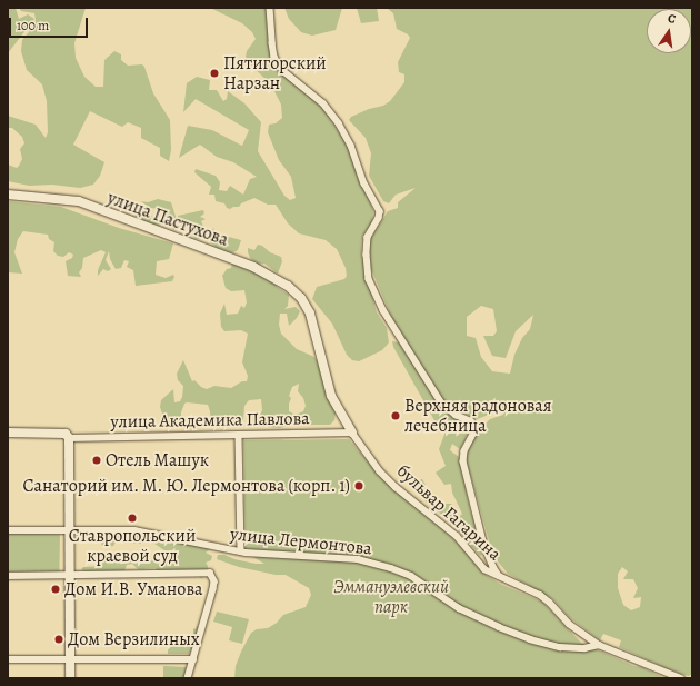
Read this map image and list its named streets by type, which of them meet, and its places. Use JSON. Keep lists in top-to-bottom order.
{
  "streets": {
    "street": [
      "улица Пастухова",
      "улица Академика Павлова",
      "бульвар Гагарина",
      "улица Лермонтова"
    ]
  },
  "crossings": [
    ["улица Пастухова", "бульвар Гагарина"],
    ["улица Академика Павлова", "бульвар Гагарина"],
    ["бульвар Гагарина", "улица Лермонтова"]
  ],
  "parks": ["Эммануэлевский парк"],
  "places": [
    "Пятигорский Нарзан",
    "Верхняя радоновая лечебница",
    "Отель Машук",
    "Санаторий им. М. Ю. Лермонтова (корп. 1)",
    "Ставропольский краевой суд",
    "Дом И.В. Уманова",
    "Дом Верзилиных"
  ],
  "scale_bar": "100 m",
  "north": "top"
}
